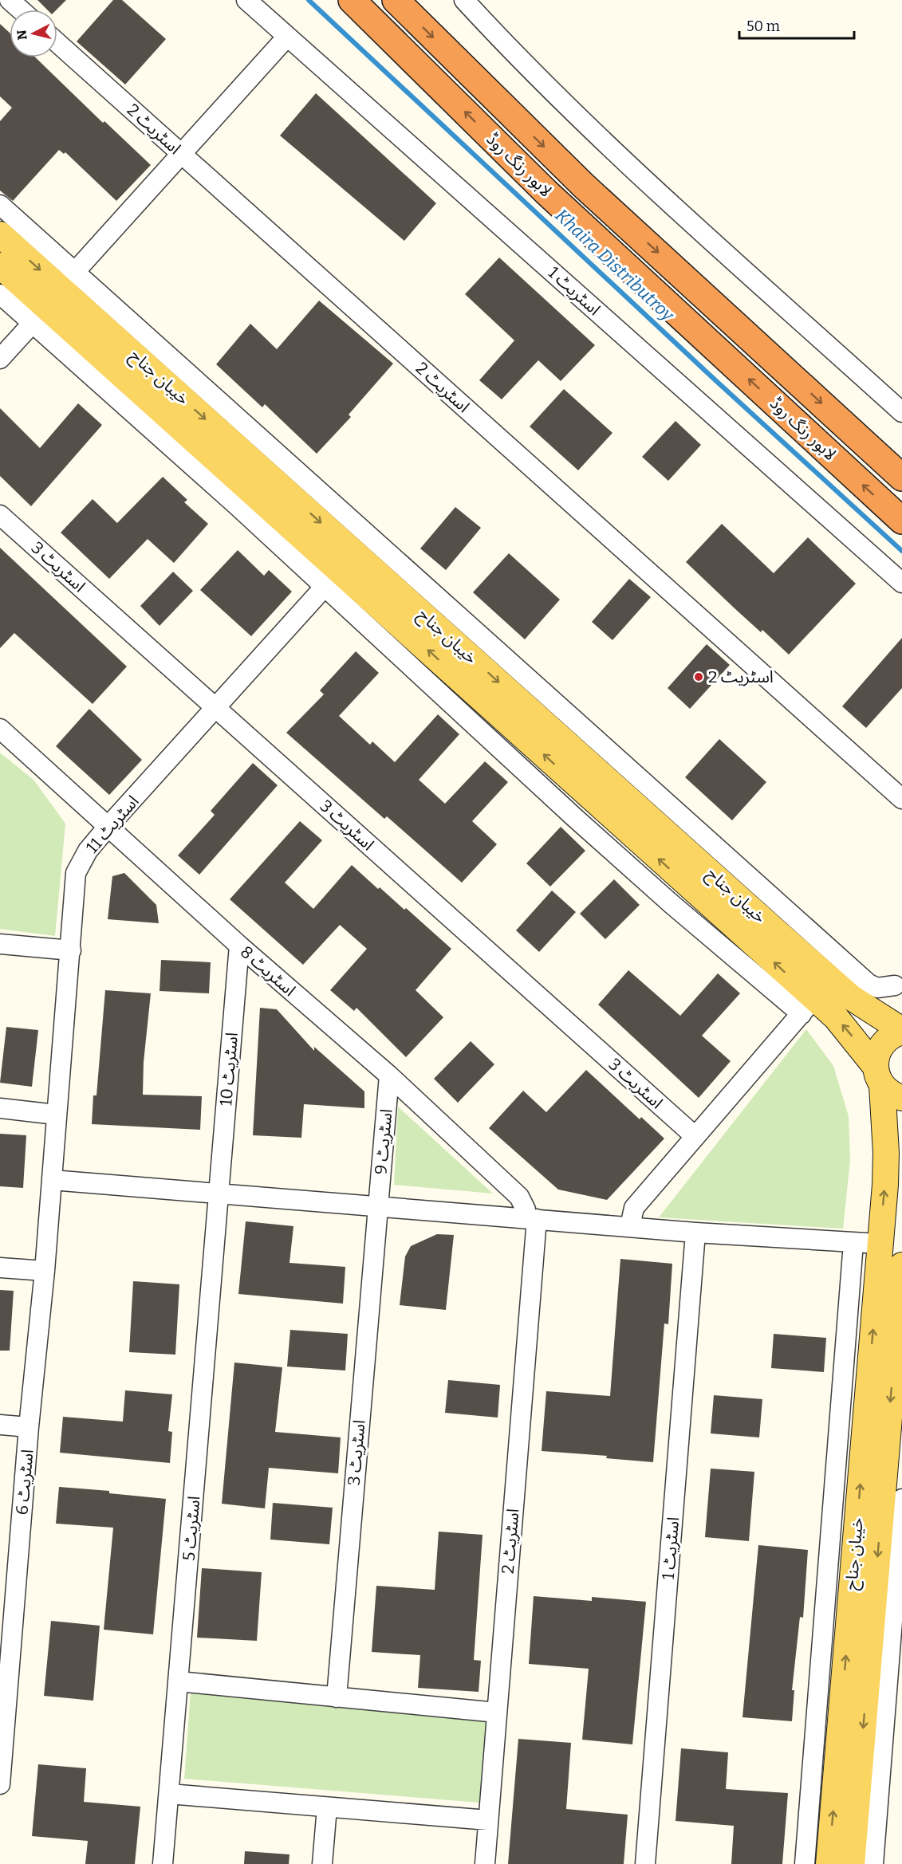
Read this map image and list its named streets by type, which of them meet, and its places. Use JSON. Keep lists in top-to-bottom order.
{
  "streets": {
    "highway": ["لاہور رنگ روڈ"],
    "main road": ["خیبان جناح"],
    "street": [
      "اسٹریٹ 2",
      "اسٹریٹ 1",
      "اسٹریٹ 3",
      "اسٹریٹ 11",
      "اسٹریٹ 8",
      "اسٹریٹ 10",
      "اسٹریٹ 9",
      "اسٹریٹ 6",
      "اسٹریٹ 5"
    ]
  },
  "crossings": [
    ["اسٹریٹ 2", "اسٹریٹ 8"],
    ["خیبان جناح", "اسٹریٹ 11"],
    ["اسٹریٹ 3", "اسٹریٹ 11"],
    ["اسٹریٹ 3", "اسٹریٹ 9"],
    ["اسٹریٹ 11", "اسٹریٹ 8"],
    ["اسٹریٹ 11", "اسٹریٹ 6"],
    ["اسٹریٹ 8", "اسٹریٹ 10"],
    ["اسٹریٹ 8", "اسٹریٹ 9"],
    ["اسٹریٹ 10", "اسٹریٹ 5"]
  ],
  "water": ["Khaira Distributroy"],
  "places": ["اسٹریٹ 2"],
  "scale_bar": "50 m",
  "north": "left"
}
